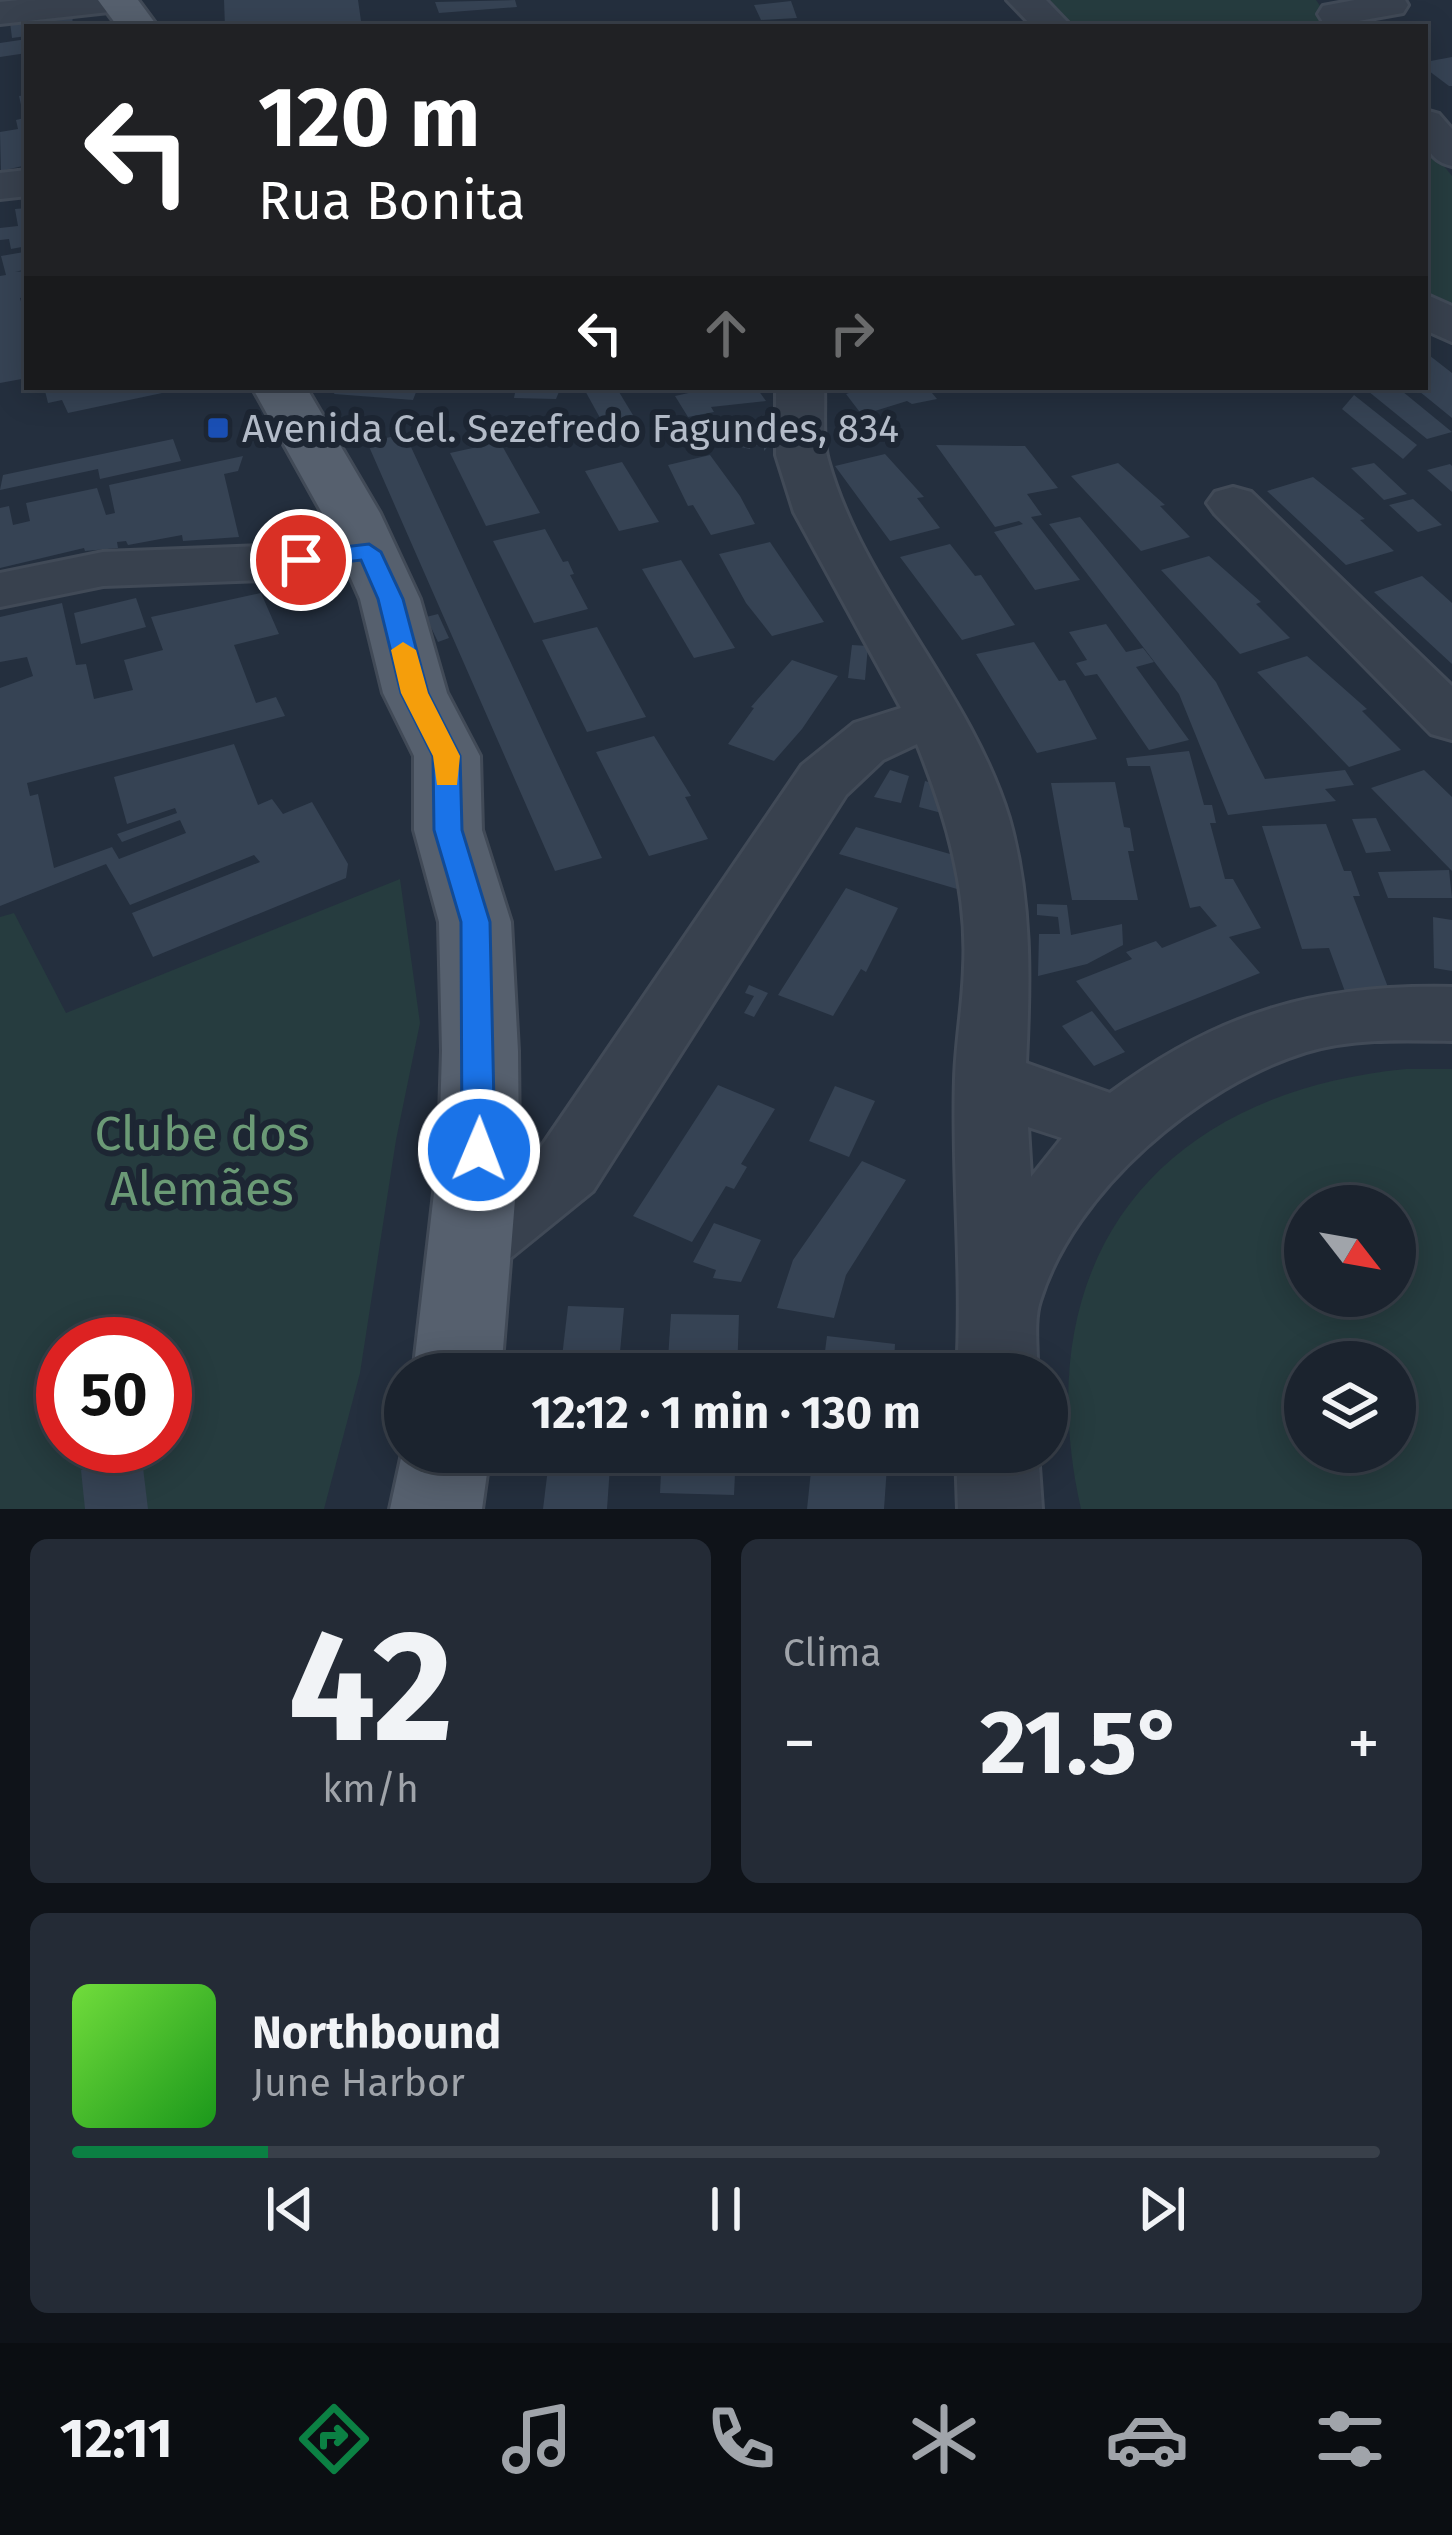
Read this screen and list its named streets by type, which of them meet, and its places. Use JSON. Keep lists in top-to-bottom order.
{
  "parks": ["Clube dos Alemães"],
  "places": {
    "transit": ["Avenida Cel. Sezefredo Fagundes, 834"]
  },
  "north": "bottom right",
  "page": {
    "turn": ["120 m", "Rua Bonita"],
    "limit": "50",
    "trip": "12:12 · 1 min · 130 m",
    "tile": [
      ["42", "km/h"],
      "Clima"
    ],
    "heat": ["−", "21.5°", "+"],
    "song": ["Northbound", "June Harbor"],
    "tabs": "12:11"
  }
}
